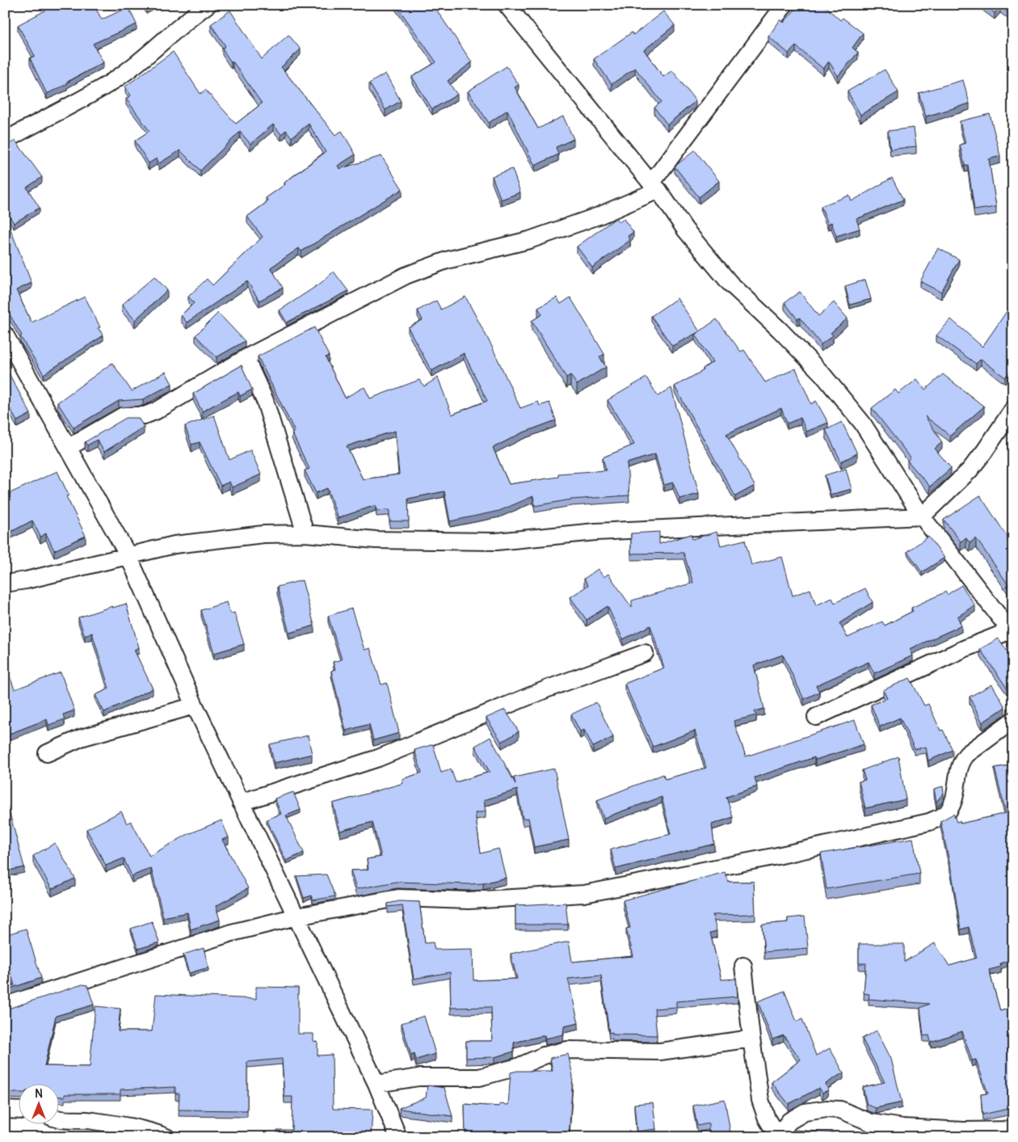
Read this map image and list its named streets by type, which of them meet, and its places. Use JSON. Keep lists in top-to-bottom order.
{
  "north": "top"
}
